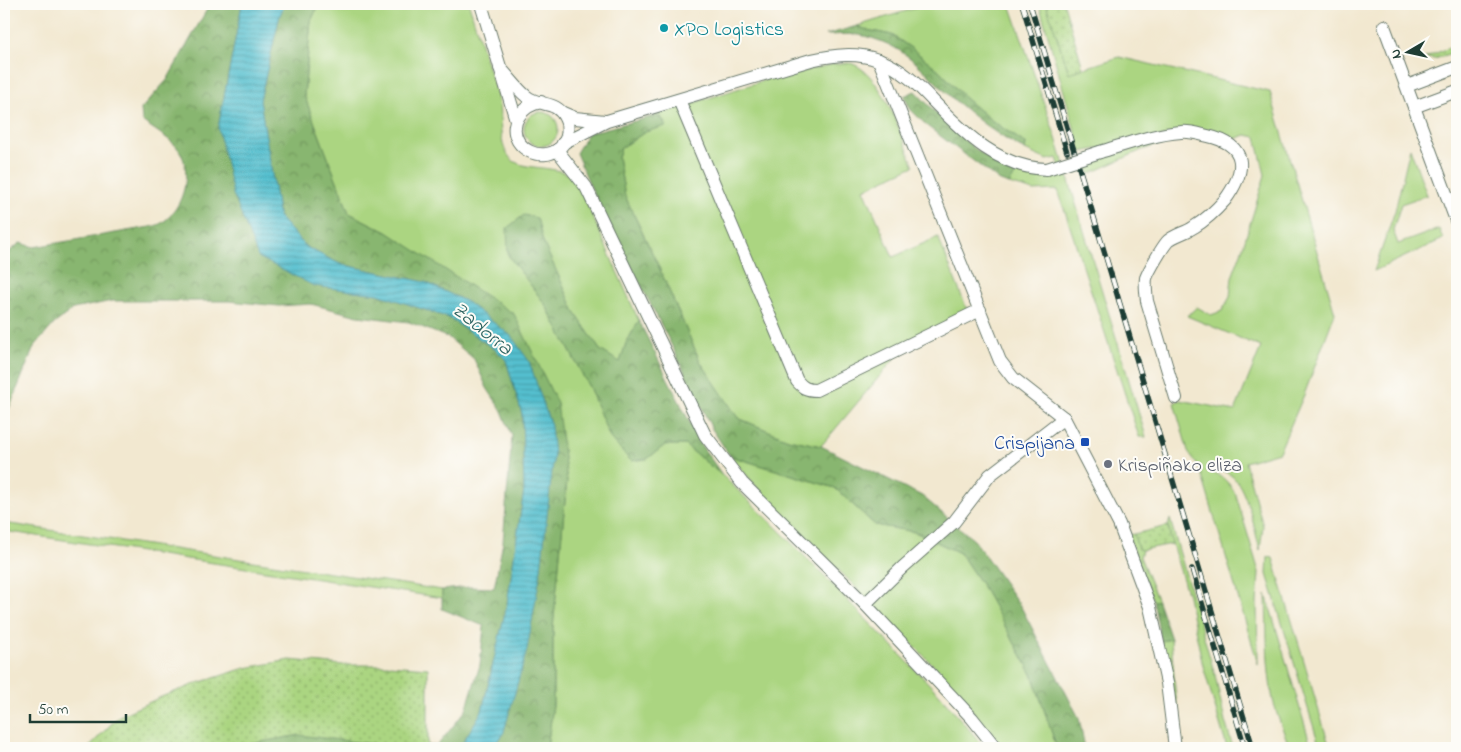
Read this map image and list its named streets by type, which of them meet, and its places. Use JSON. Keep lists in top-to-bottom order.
{
  "water": ["Zadorra"],
  "places": {
    "other": ["XPO Logistics", "Krispiñako eliza"],
    "transit": ["Crispijana"]
  },
  "scale_bar": "50 m",
  "north": "left"
}
